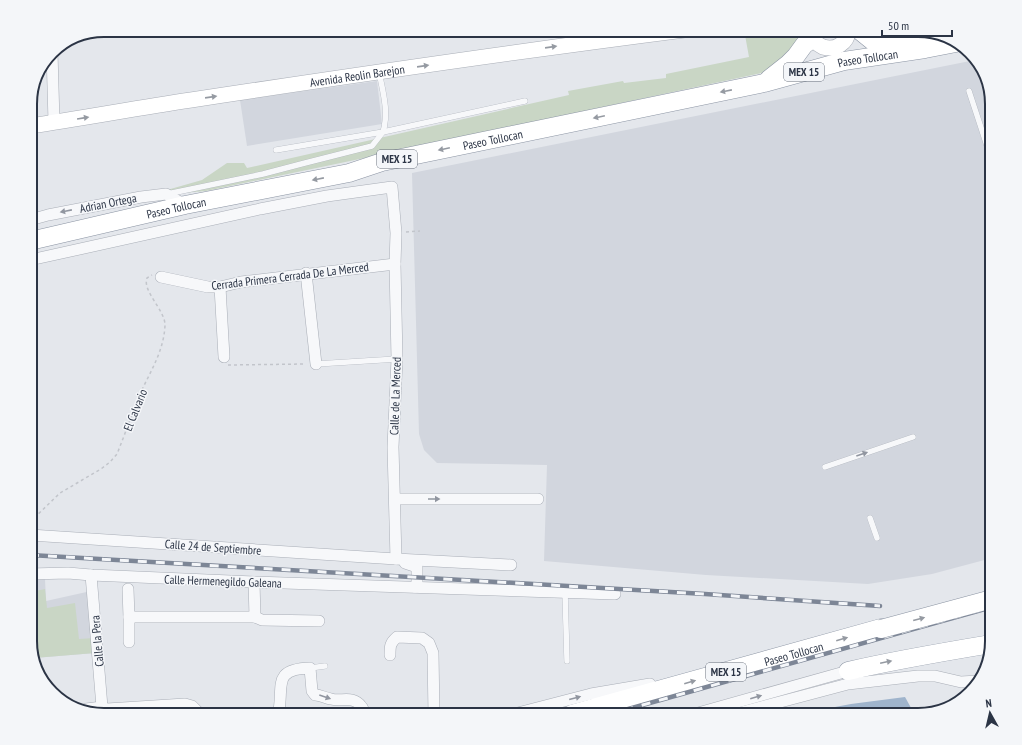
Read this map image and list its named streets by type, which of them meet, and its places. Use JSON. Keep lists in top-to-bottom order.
{
  "streets": {
    "highway": ["Paseo Tollocan", "MEX 15"],
    "main road": ["Avenida Reolin Barejon"],
    "street": [
      "Adrian Ortega",
      "Cerrada Primera Cerrada De La Merced",
      "Calle de La Merced",
      "Calle 24 de Septiembre",
      "Calle Hermenegildo Galeana",
      "Calle la Pera"
    ],
    "path": ["El Calvario"]
  },
  "crossings": [
    ["Cerrada Primera Cerrada De La Merced", "Calle de La Merced"],
    ["Cerrada Primera Cerrada De La Merced", "El Calvario"],
    ["Calle de La Merced", "Calle 24 de Septiembre"],
    ["Calle Hermenegildo Galeana", "Calle la Pera"]
  ],
  "one_way": ["Avenida Reolin Barejon", "Adrian Ortega"],
  "scale_bar": "50 m",
  "north": "top"
}
